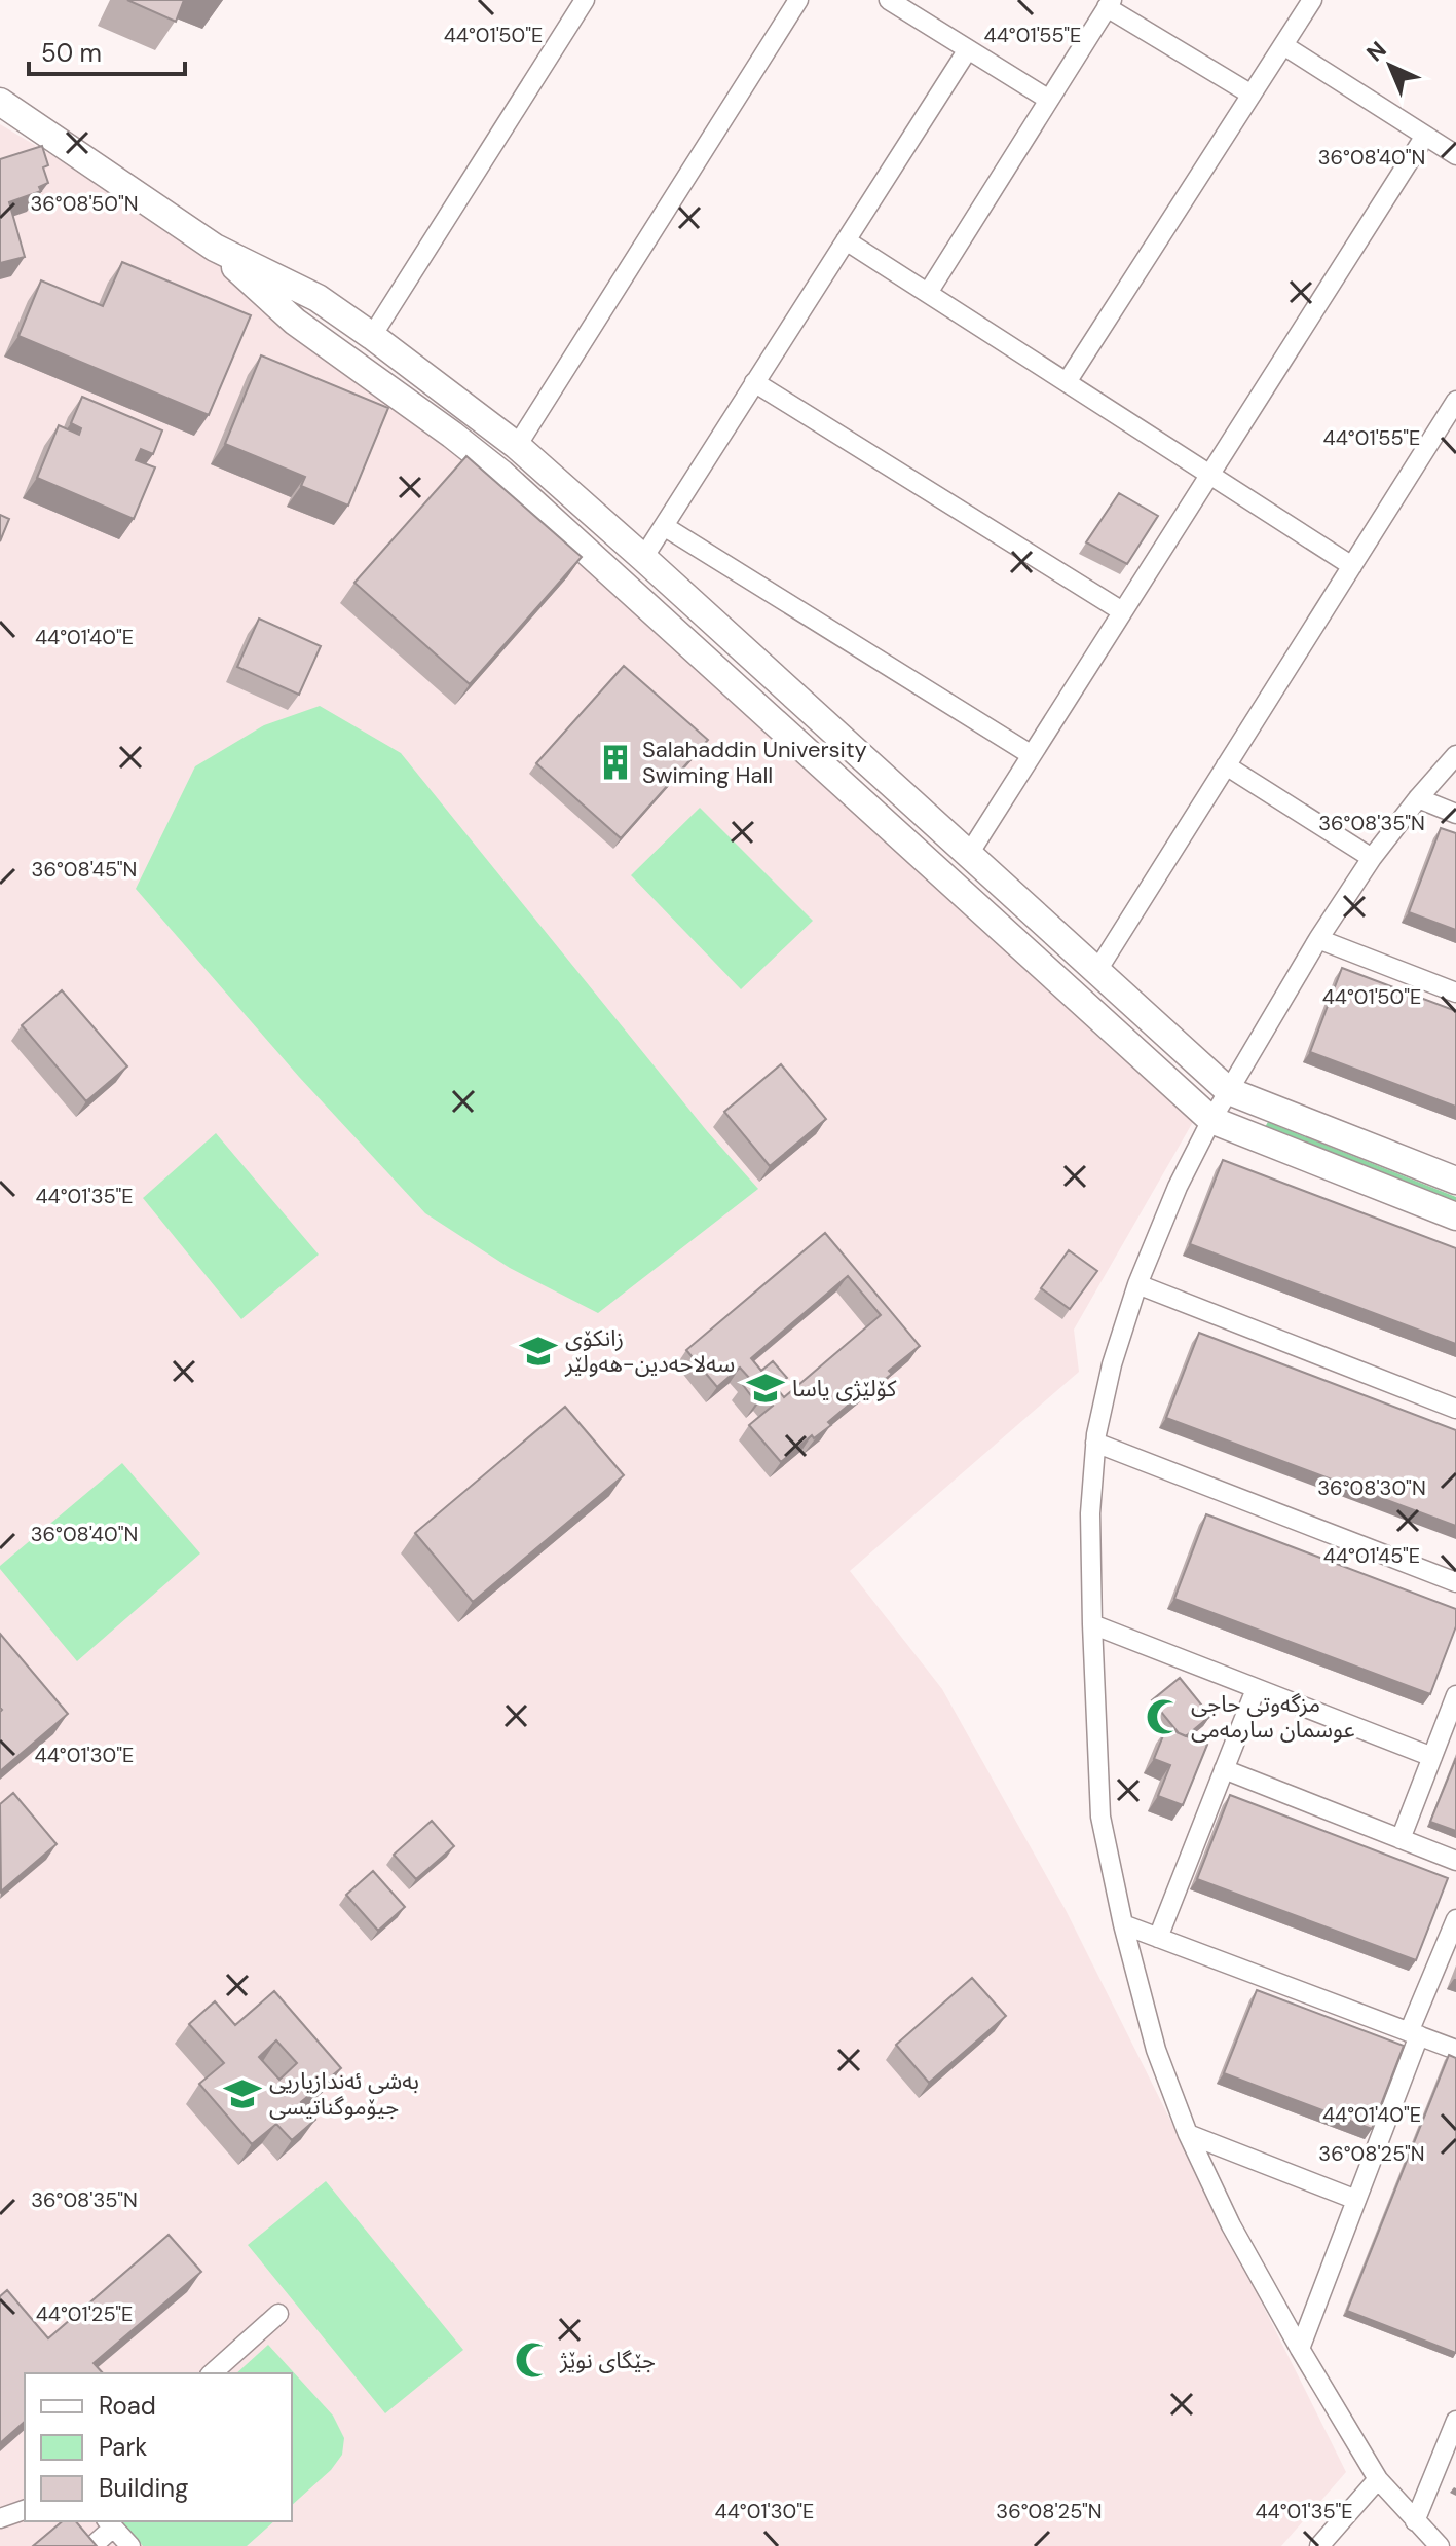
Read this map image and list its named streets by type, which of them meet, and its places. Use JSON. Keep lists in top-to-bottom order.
{
  "places": {
    "building": ["Salahaddin University Swiming Hall"],
    "school or university": ["زانکۆی سەلاحەدین-هەولێر", "کۆلێژی یاسا", "بەشی ئەندازیاریی جیۆموگناتیسی"],
    "mosque": ["مزگەوتی حاجی عوسمان سارمەمی", "جێگای نوێژ"]
  },
  "legend": ["Road", "Park", "Building"],
  "scale_bar": "50 m",
  "north": "top left",
  "coordinates": [
    "44°01'50\"E",
    "44°01'55\"E",
    "36°08'40\"N",
    "36°08'50\"N",
    "44°01'40\"E",
    "36°08'35\"N",
    "36°08'45\"N",
    "44°01'35\"E",
    "36°08'30\"N",
    "44°01'45\"E",
    "44°01'30\"E",
    "36°08'25\"N",
    "44°01'25\"E"
  ]
}
